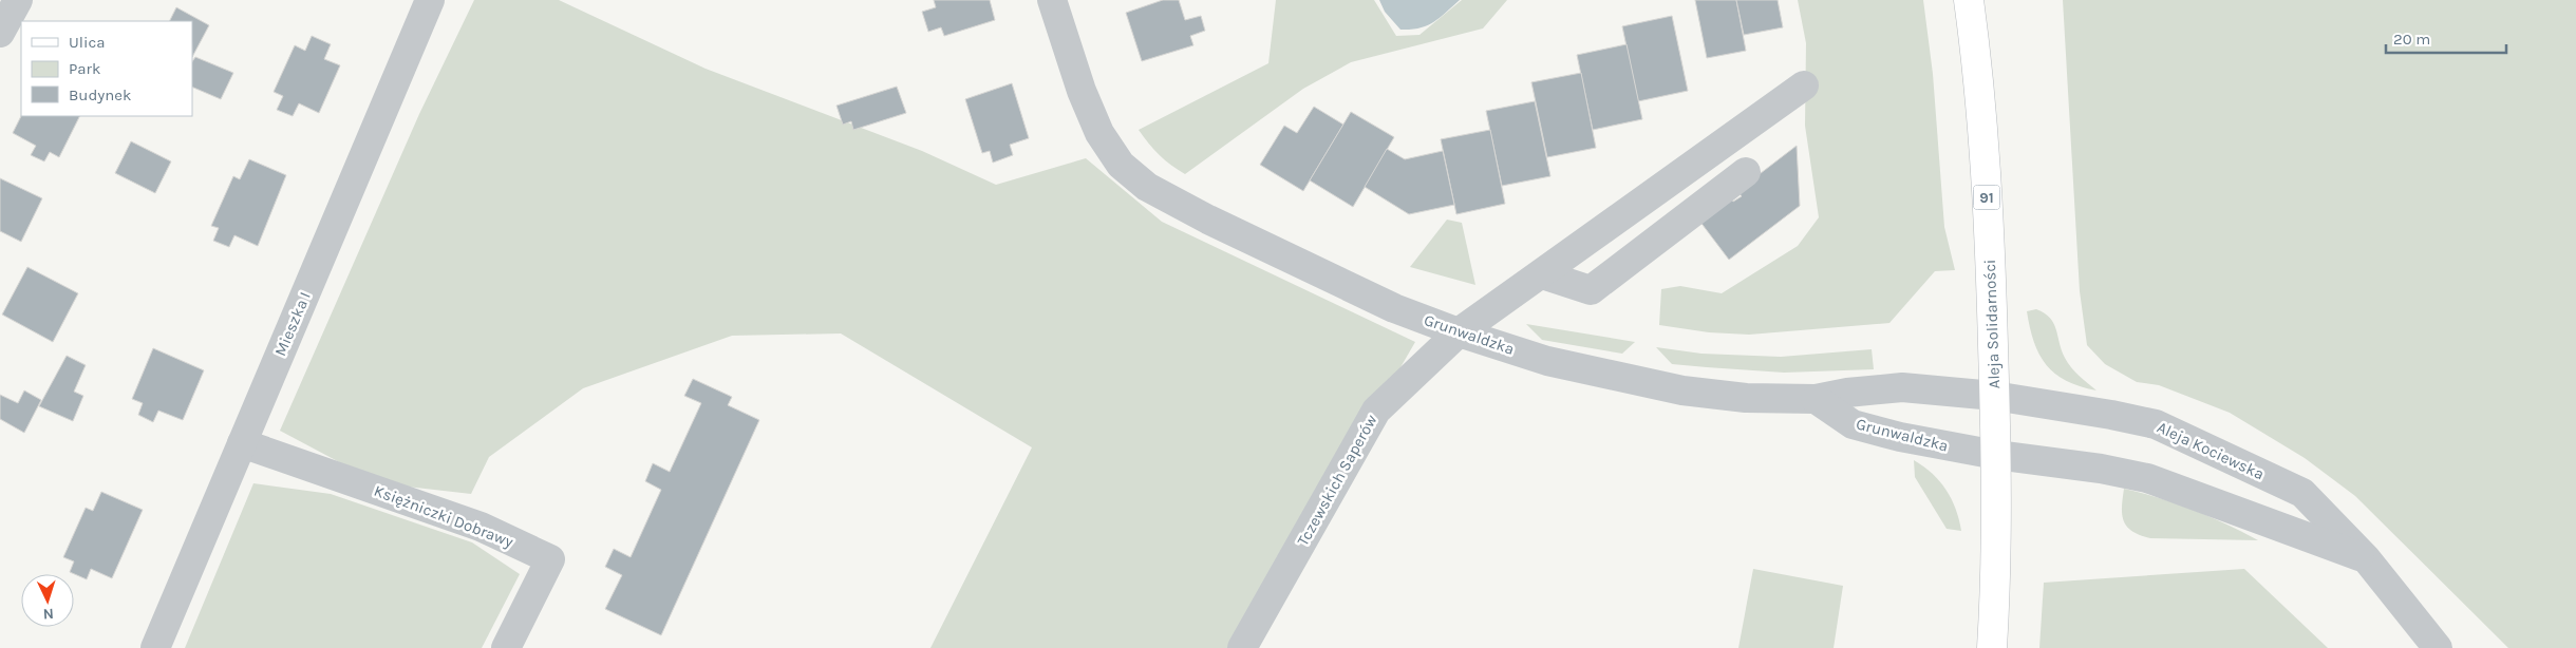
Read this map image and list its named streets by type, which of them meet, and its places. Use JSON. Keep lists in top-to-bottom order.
{
  "streets": {
    "main road": ["91", "Aleja Solidarności"],
    "street": [
      "Mieszka I",
      "Grunwaldzka",
      "Aleja Kociewska",
      "Tczewskich Saperów",
      "Księżniczki Dobrawy"
    ]
  },
  "crossings": [
    ["Mieszka I", "Księżniczki Dobrawy"],
    ["Aleja Solidarności", "Grunwaldzka"],
    ["Aleja Solidarności", "Aleja Kociewska"],
    ["Grunwaldzka", "Aleja Kociewska"],
    ["Grunwaldzka", "Tczewskich Saperów"]
  ],
  "legend": ["Ulica", "Park", "Budynek"],
  "scale_bar": "20 m",
  "north": "bottom"
}
